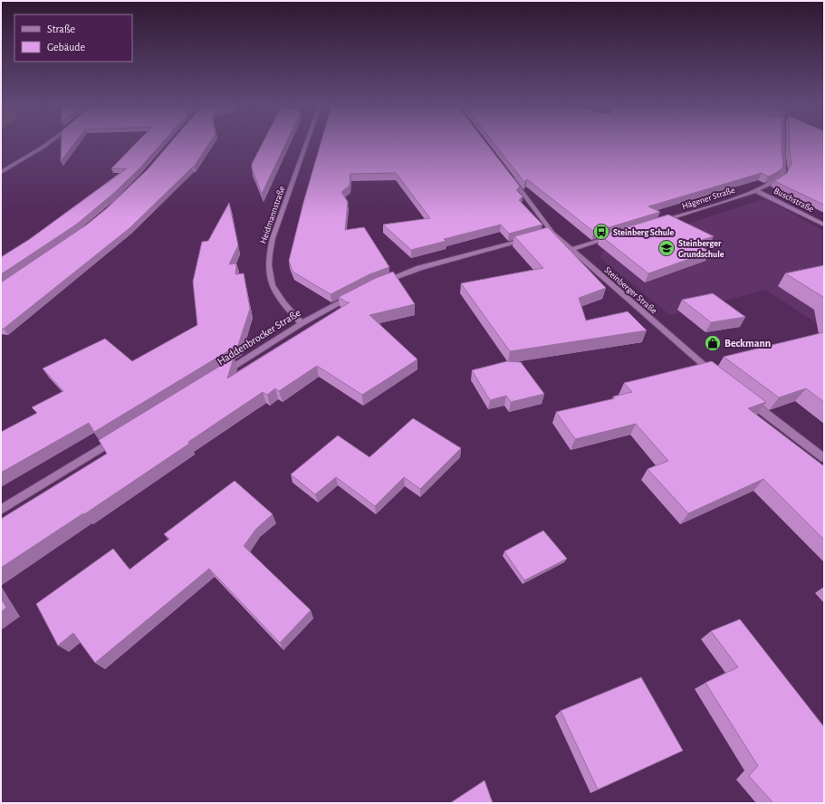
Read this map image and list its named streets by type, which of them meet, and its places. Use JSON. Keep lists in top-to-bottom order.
{
  "streets": {
    "street": [
      "Hägener Straße",
      "Buschstraße",
      "Heidmannstraße",
      "Steinberger Straße",
      "Haddenbrocker Straße"
    ]
  },
  "crossings": [
    ["Hägener Straße", "Buschstraße"],
    ["Heidmannstraße", "Haddenbrocker Straße"]
  ],
  "places": {
    "bus stop": ["Steinberg Schule"],
    "school or university": ["Steinberger Grundschule"],
    "shop": ["Beckmann"]
  },
  "legend": ["Straße", "Gebäude"]
}
